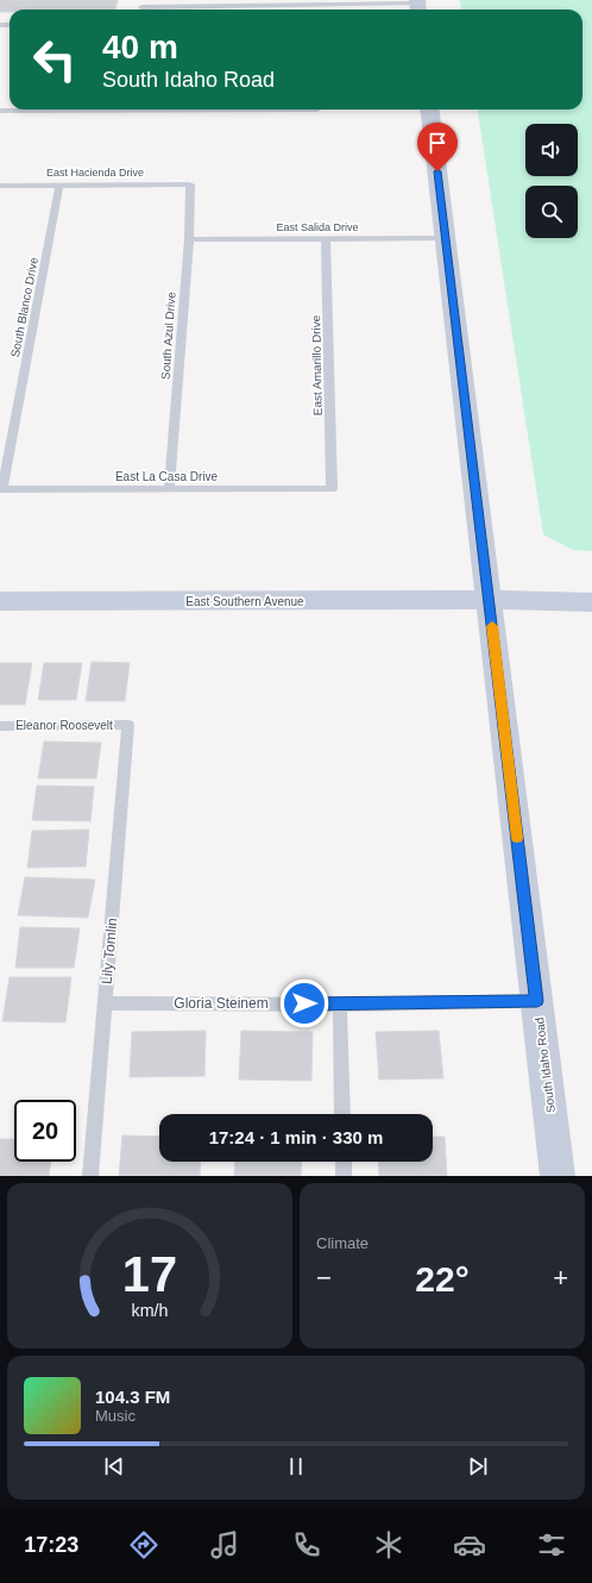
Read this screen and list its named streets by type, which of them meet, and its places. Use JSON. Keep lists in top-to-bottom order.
{
  "streets": {
    "main road": ["East Southern Avenue", "South Idaho Road"],
    "lane": [
      "East Hacienda Drive",
      "East Salida Drive",
      "South Blanco Drive",
      "South Azul Drive",
      "East Amarillo Drive",
      "East La Casa Drive",
      "Eleanor Roosevelt",
      "Lily Tomlin",
      "Gloria Steinem"
    ]
  },
  "crossings": [
    ["East Hacienda Drive", "South Blanco Drive"],
    ["East Hacienda Drive", "South Azul Drive"],
    ["East Salida Drive", "South Azul Drive"],
    ["East Salida Drive", "East Amarillo Drive"],
    ["East Salida Drive", "South Idaho Road"],
    ["South Blanco Drive", "East La Casa Drive"],
    ["South Azul Drive", "East La Casa Drive"],
    ["East Amarillo Drive", "East La Casa Drive"],
    ["East Southern Avenue", "South Idaho Road"],
    ["Eleanor Roosevelt", "Lily Tomlin"],
    ["Lily Tomlin", "Gloria Steinem"],
    ["Gloria Steinem", "South Idaho Road"]
  ],
  "page": {
    "turn": ["40 m", "South Idaho Road"],
    "limit": "20",
    "trip": "17:24 · 1 min · 330 m",
    "tile": "Climate",
    "heat": ["−", "22°", "+"],
    "song": ["104.3 FM", "Music"],
    "tabs": "17:23",
    "gauge": ["17", "km/h"]
  }
}
